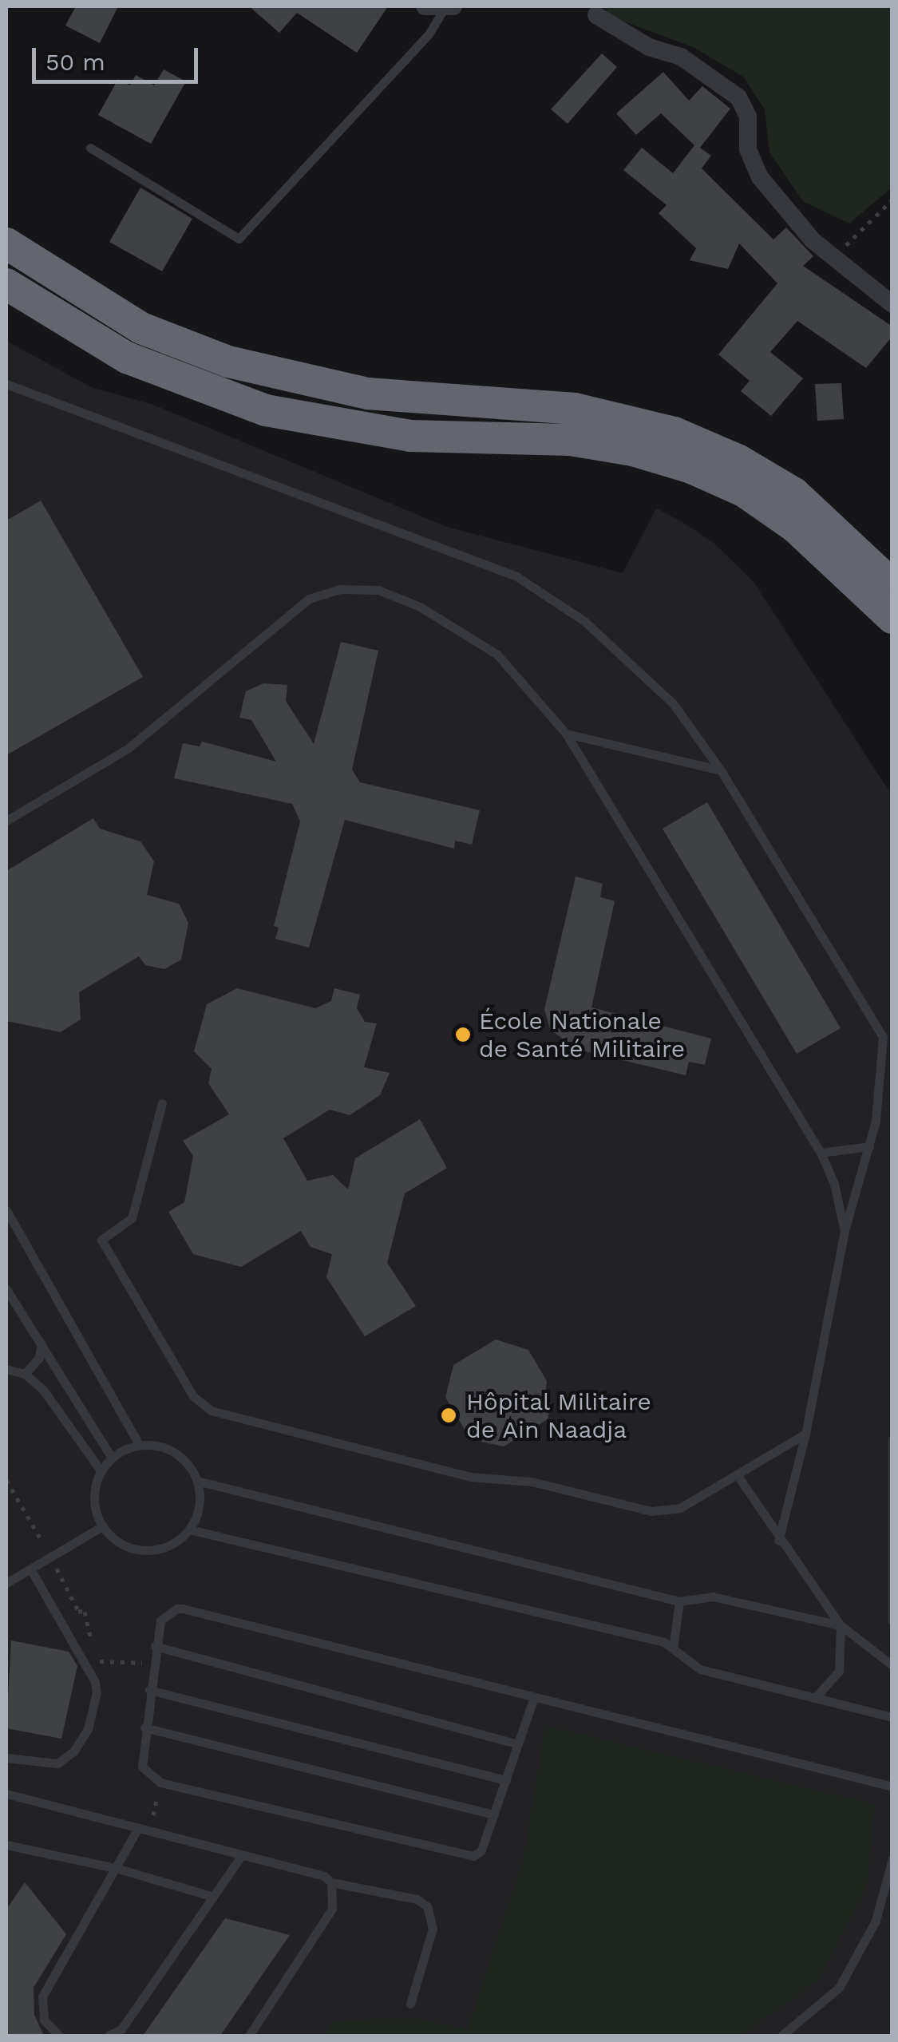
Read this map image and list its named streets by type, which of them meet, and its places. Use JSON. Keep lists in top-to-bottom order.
{
  "places": ["École Nationale de Santé Militaire", "Hôpital Militaire de Ain Naadja"],
  "scale_bar": "50 m"
}
